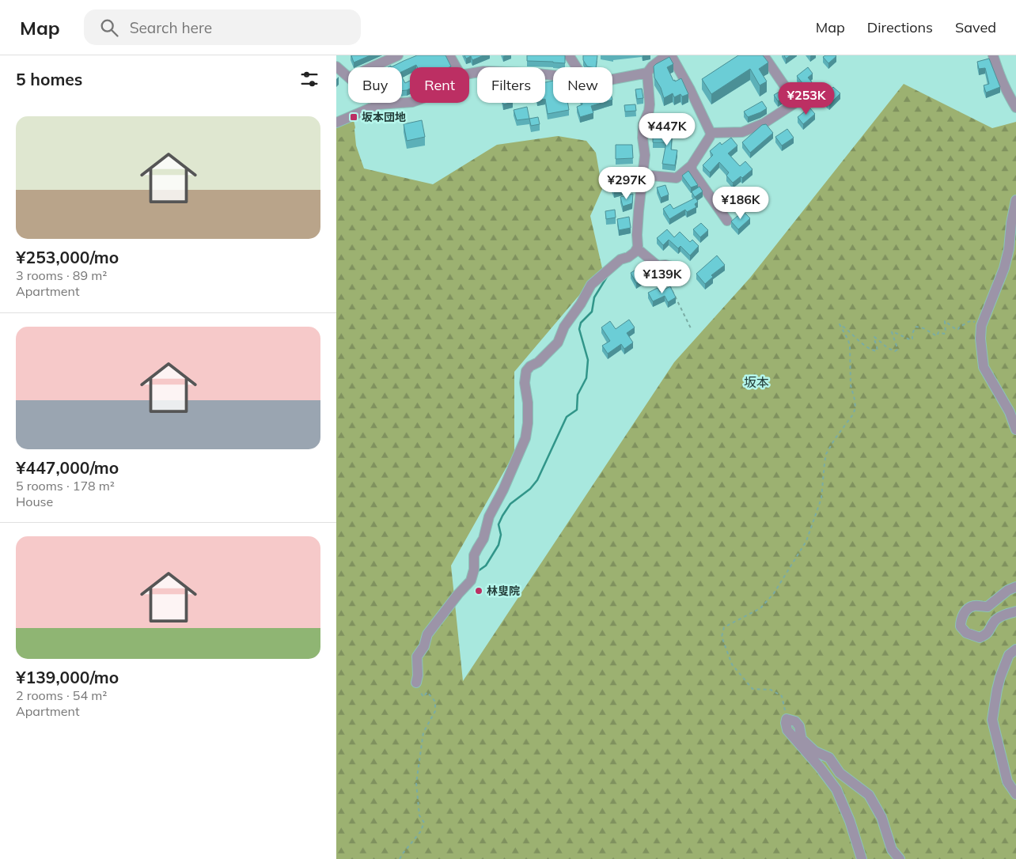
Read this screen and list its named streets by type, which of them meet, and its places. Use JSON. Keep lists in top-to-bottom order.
{
  "districts": ["坂本"],
  "places": {
    "transit": ["坂本団地"],
    "other": ["林叟院"]
  },
  "page": {
    "header": "Map",
    "search": "Search here",
    "nav": ["Map", "Directions", "Saved"],
    "heading": "5 homes",
    "chip": [
      "Buy",
      "Rent",
      "Filters",
      "New"
    ],
    "price": [
      "¥253K",
      "¥447K",
      "¥297K",
      "¥186K",
      "¥139K"
    ],
    "list": [
      {
        "name": "¥253,000/mo",
        "note": "3 rooms · 89 m² · Apartment"
      },
      {
        "name": "¥447,000/mo",
        "note": "5 rooms · 178 m² · House"
      },
      {
        "name": "¥139,000/mo",
        "note": "2 rooms · 54 m² · Apartment"
      }
    ]
  }
}
